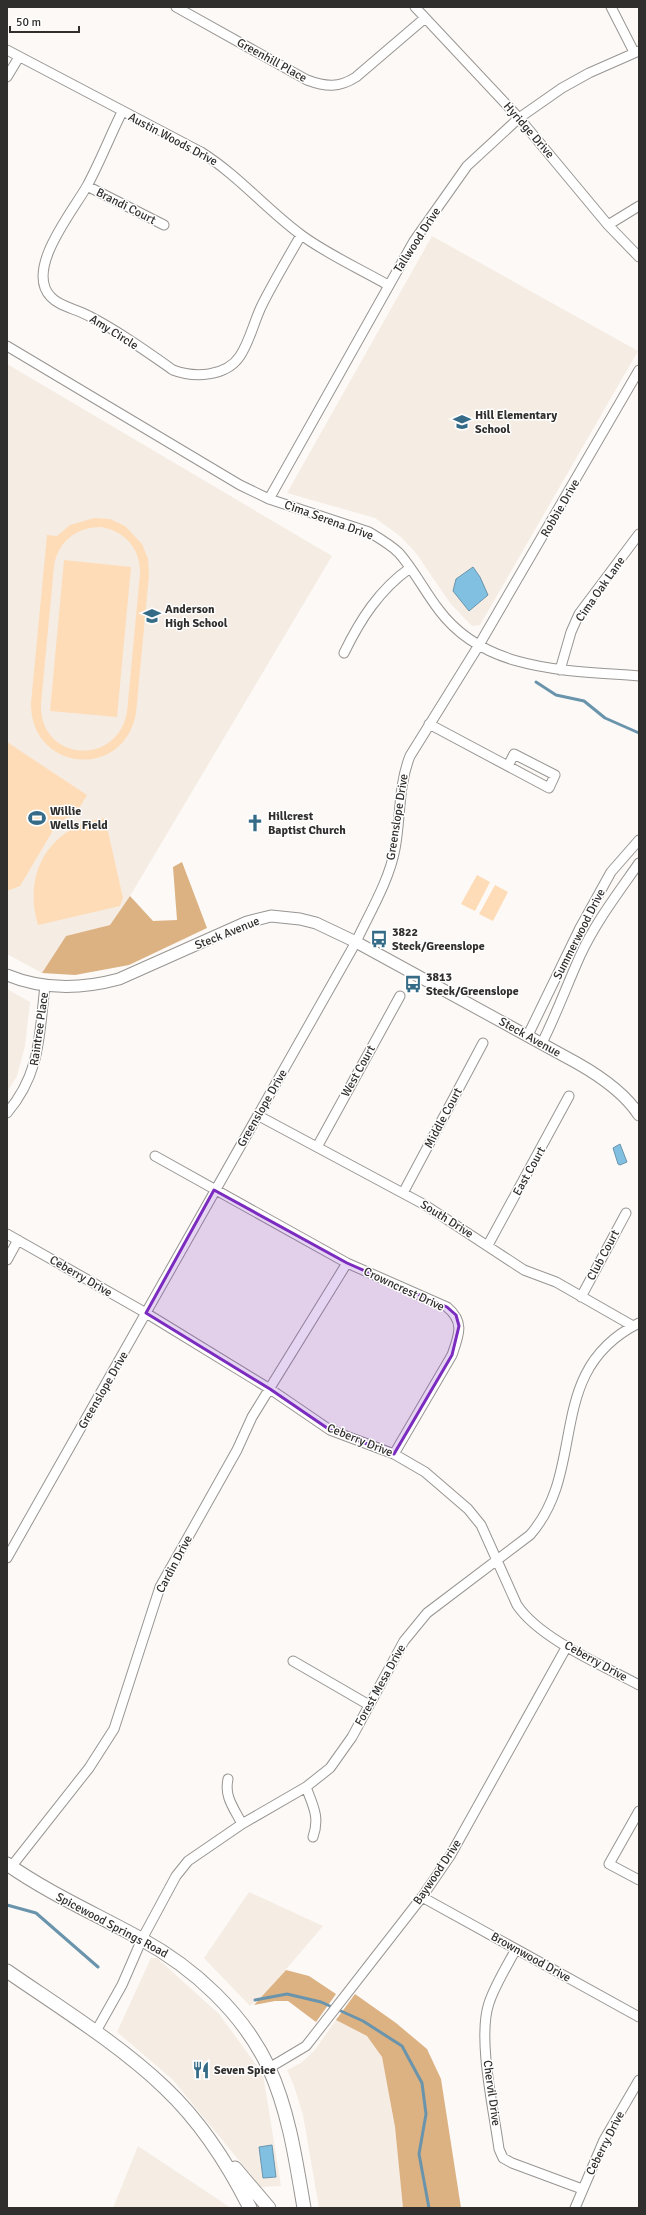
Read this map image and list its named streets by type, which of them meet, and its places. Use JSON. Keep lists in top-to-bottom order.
{
  "streets": {
    "main road": ["Spicewood Springs Road"],
    "street": [
      "Greenhill Place",
      "Hyridge Drive",
      "Austin Woods Drive",
      "Brandi Court",
      "Tallwood Drive",
      "Amy Circle",
      "Robbie Drive",
      "Cima Serena Drive",
      "Cima Oak Lane",
      "Greenslope Drive",
      "Steck Avenue",
      "Summerwood Drive",
      "Raintree Place",
      "West Court",
      "Middle Court",
      "East Court",
      "South Drive",
      "Club Court",
      "Ceberry Drive",
      "Crowncrest Drive",
      "Cardin Drive",
      "Forest Mesa Drive",
      "Baywood Drive",
      "Brownwood Drive",
      "Chervil Drive"
    ]
  },
  "crossings": [
    ["Greenhill Place", "Hyridge Drive"],
    ["Hyridge Drive", "Tallwood Drive"],
    ["Austin Woods Drive", "Tallwood Drive"],
    ["Austin Woods Drive", "Amy Circle"],
    ["Brandi Court", "Amy Circle"],
    ["Tallwood Drive", "Cima Serena Drive"],
    ["Robbie Drive", "Cima Serena Drive"],
    ["Robbie Drive", "Greenslope Drive"],
    ["Cima Serena Drive", "Cima Oak Lane"],
    ["Cima Serena Drive", "Greenslope Drive"],
    ["Greenslope Drive", "Steck Avenue"],
    ["Greenslope Drive", "South Drive"],
    ["Greenslope Drive", "Ceberry Drive"],
    ["Greenslope Drive", "Crowncrest Drive"],
    ["Steck Avenue", "Summerwood Drive"],
    ["Steck Avenue", "Raintree Place"],
    ["West Court", "South Drive"],
    ["Middle Court", "South Drive"],
    ["East Court", "South Drive"],
    ["South Drive", "Club Court"],
    ["South Drive", "Forest Mesa Drive"],
    ["Ceberry Drive", "Crowncrest Drive"],
    ["Ceberry Drive", "Cardin Drive"],
    ["Ceberry Drive", "Forest Mesa Drive"],
    ["Ceberry Drive", "Baywood Drive"],
    ["Ceberry Drive", "Chervil Drive"],
    ["Crowncrest Drive", "Cardin Drive"],
    ["Cardin Drive", "Spicewood Springs Road"],
    ["Forest Mesa Drive", "Spicewood Springs Road"],
    ["Baywood Drive", "Spicewood Springs Road"],
    ["Baywood Drive", "Brownwood Drive"],
    ["Brownwood Drive", "Chervil Drive"]
  ],
  "places": {
    "school or university": ["Hill Elementary School", "Anderson High School"],
    "sports": ["Willie Wells Field"],
    "church": ["Hillcrest Baptist Church"],
    "bus stop": ["3822 Steck/Greenslope", "3813 Steck/Greenslope"],
    "restaurant": ["Seven Spice"]
  },
  "scale_bar": "50 m"
}
